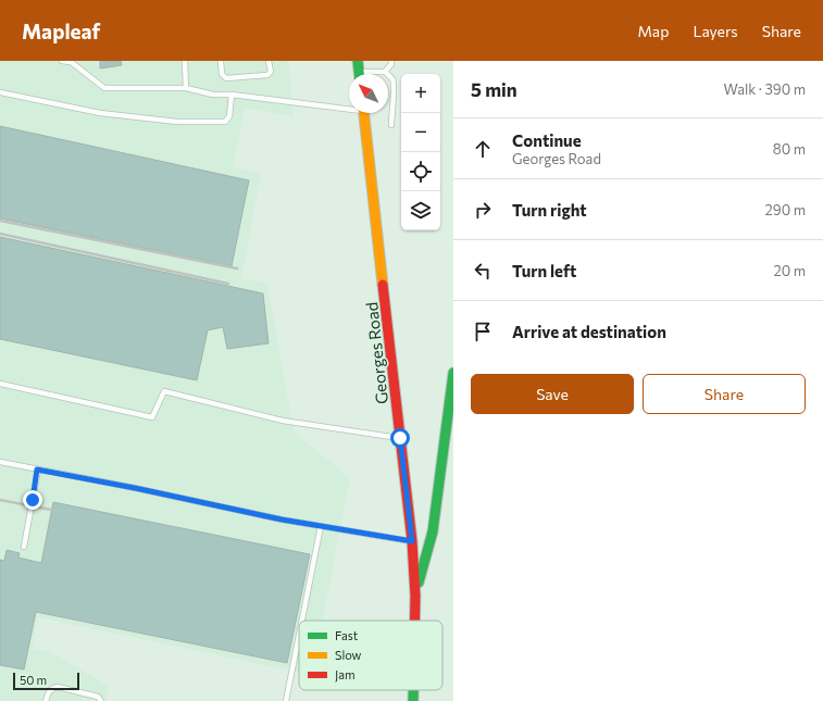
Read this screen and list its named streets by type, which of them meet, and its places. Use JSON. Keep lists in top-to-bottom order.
{
  "streets": {
    "street": ["Georges Road"]
  },
  "legend": ["Fast", "Slow", "Jam"],
  "scale_bar": "50 m",
  "north": "top left",
  "page": {
    "header": "Mapleaf",
    "nav": ["Map", "Layers", "Share"],
    "heading": ["5 min", "Walk · 390 m"],
    "map_buttons": ["+", "−"],
    "list": [
      ["Continue", "Georges Road", "80 m"],
      ["Turn right", "290 m"],
      ["Turn left", "20 m"],
      "Arrive at destination"
    ],
    "buttons": ["Save", "Share"],
    "scale": "50 m"
  }
}
